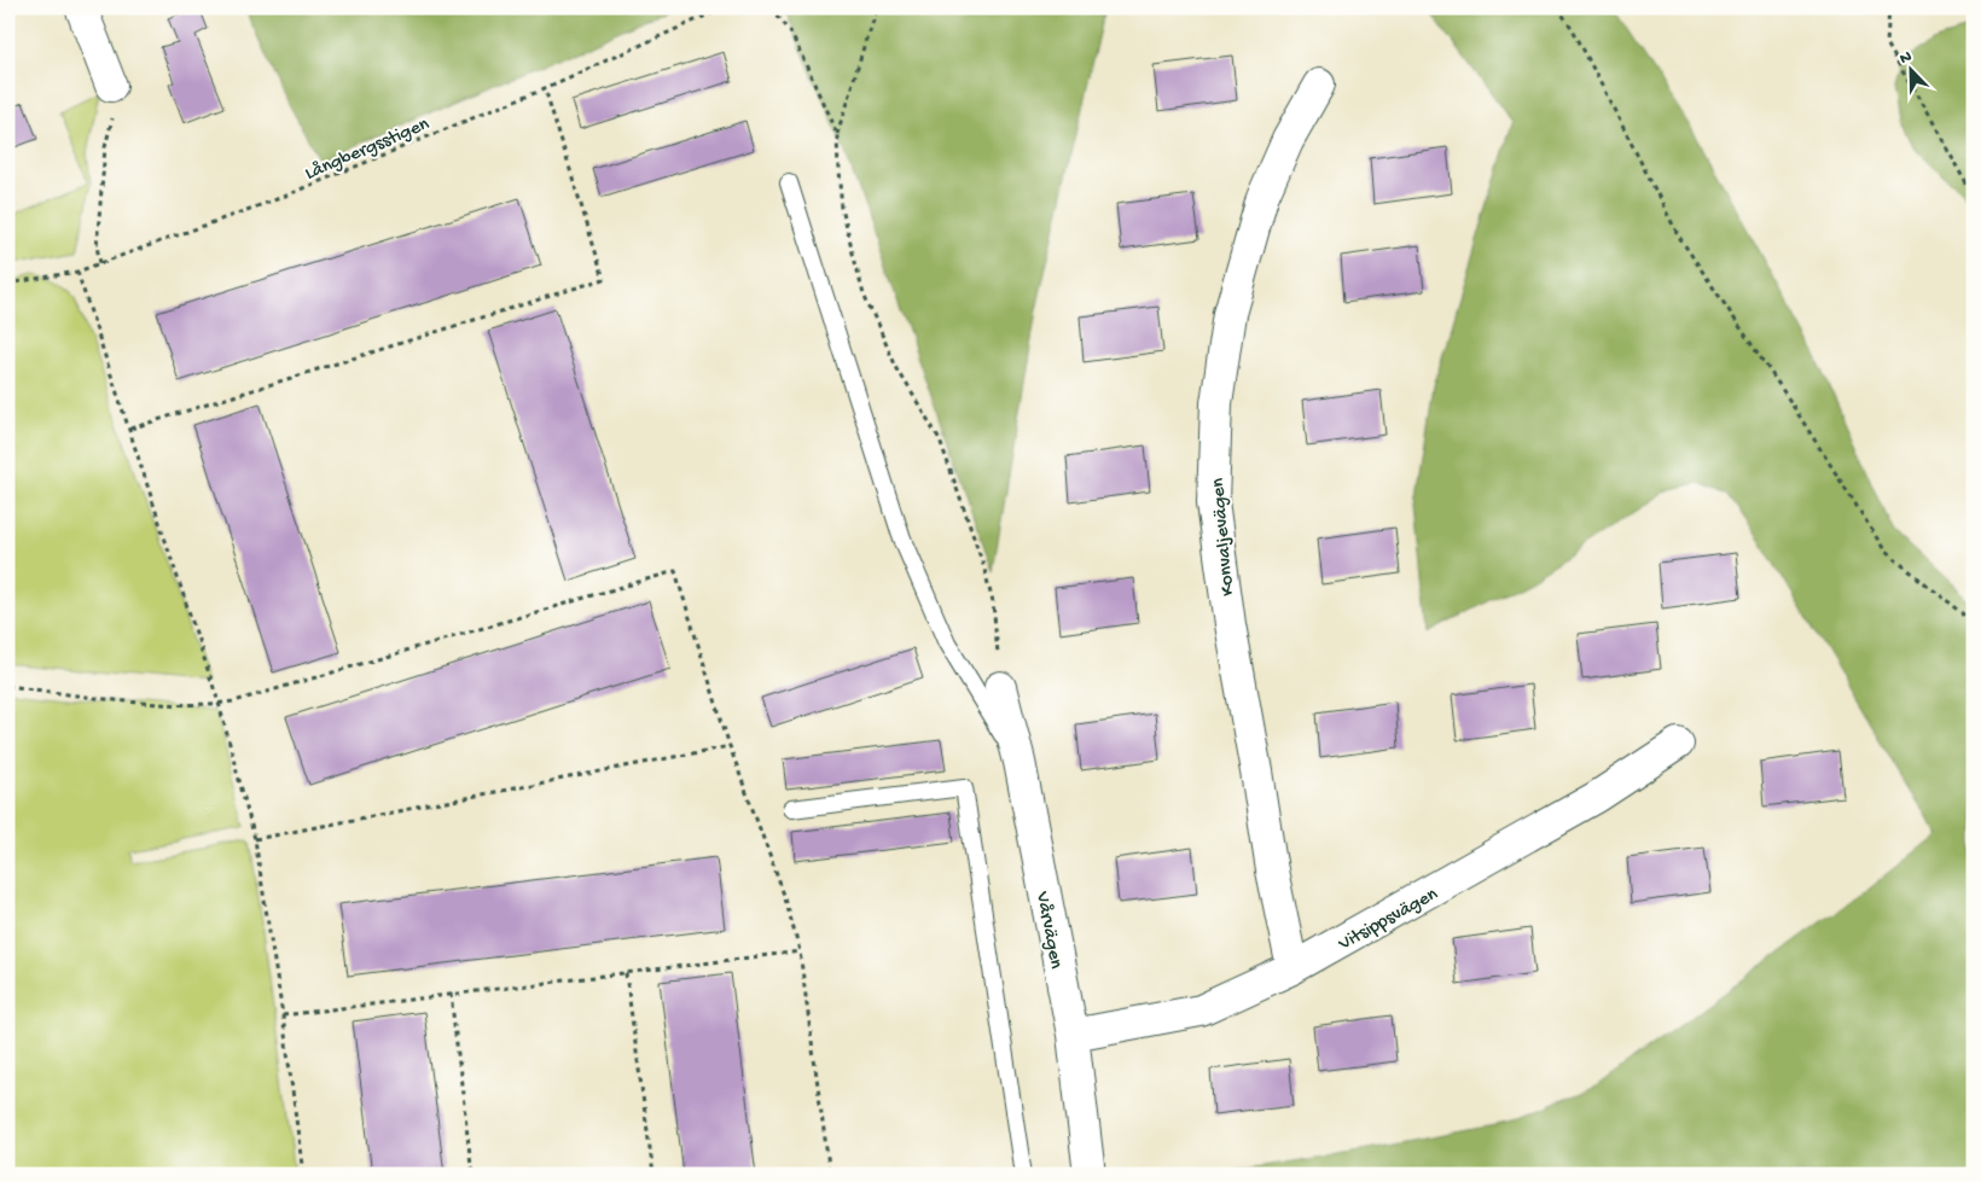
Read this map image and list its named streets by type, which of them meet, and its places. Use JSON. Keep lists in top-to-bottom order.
{
  "streets": {
    "street": ["Konvaljevägen", "Vitsippsvägen", "Vårvägen"],
    "path": ["Långbergsstigen"]
  },
  "crossings": [
    ["Konvaljevägen", "Vitsippsvägen"],
    ["Vitsippsvägen", "Vårvägen"]
  ],
  "north": "top left"
}
